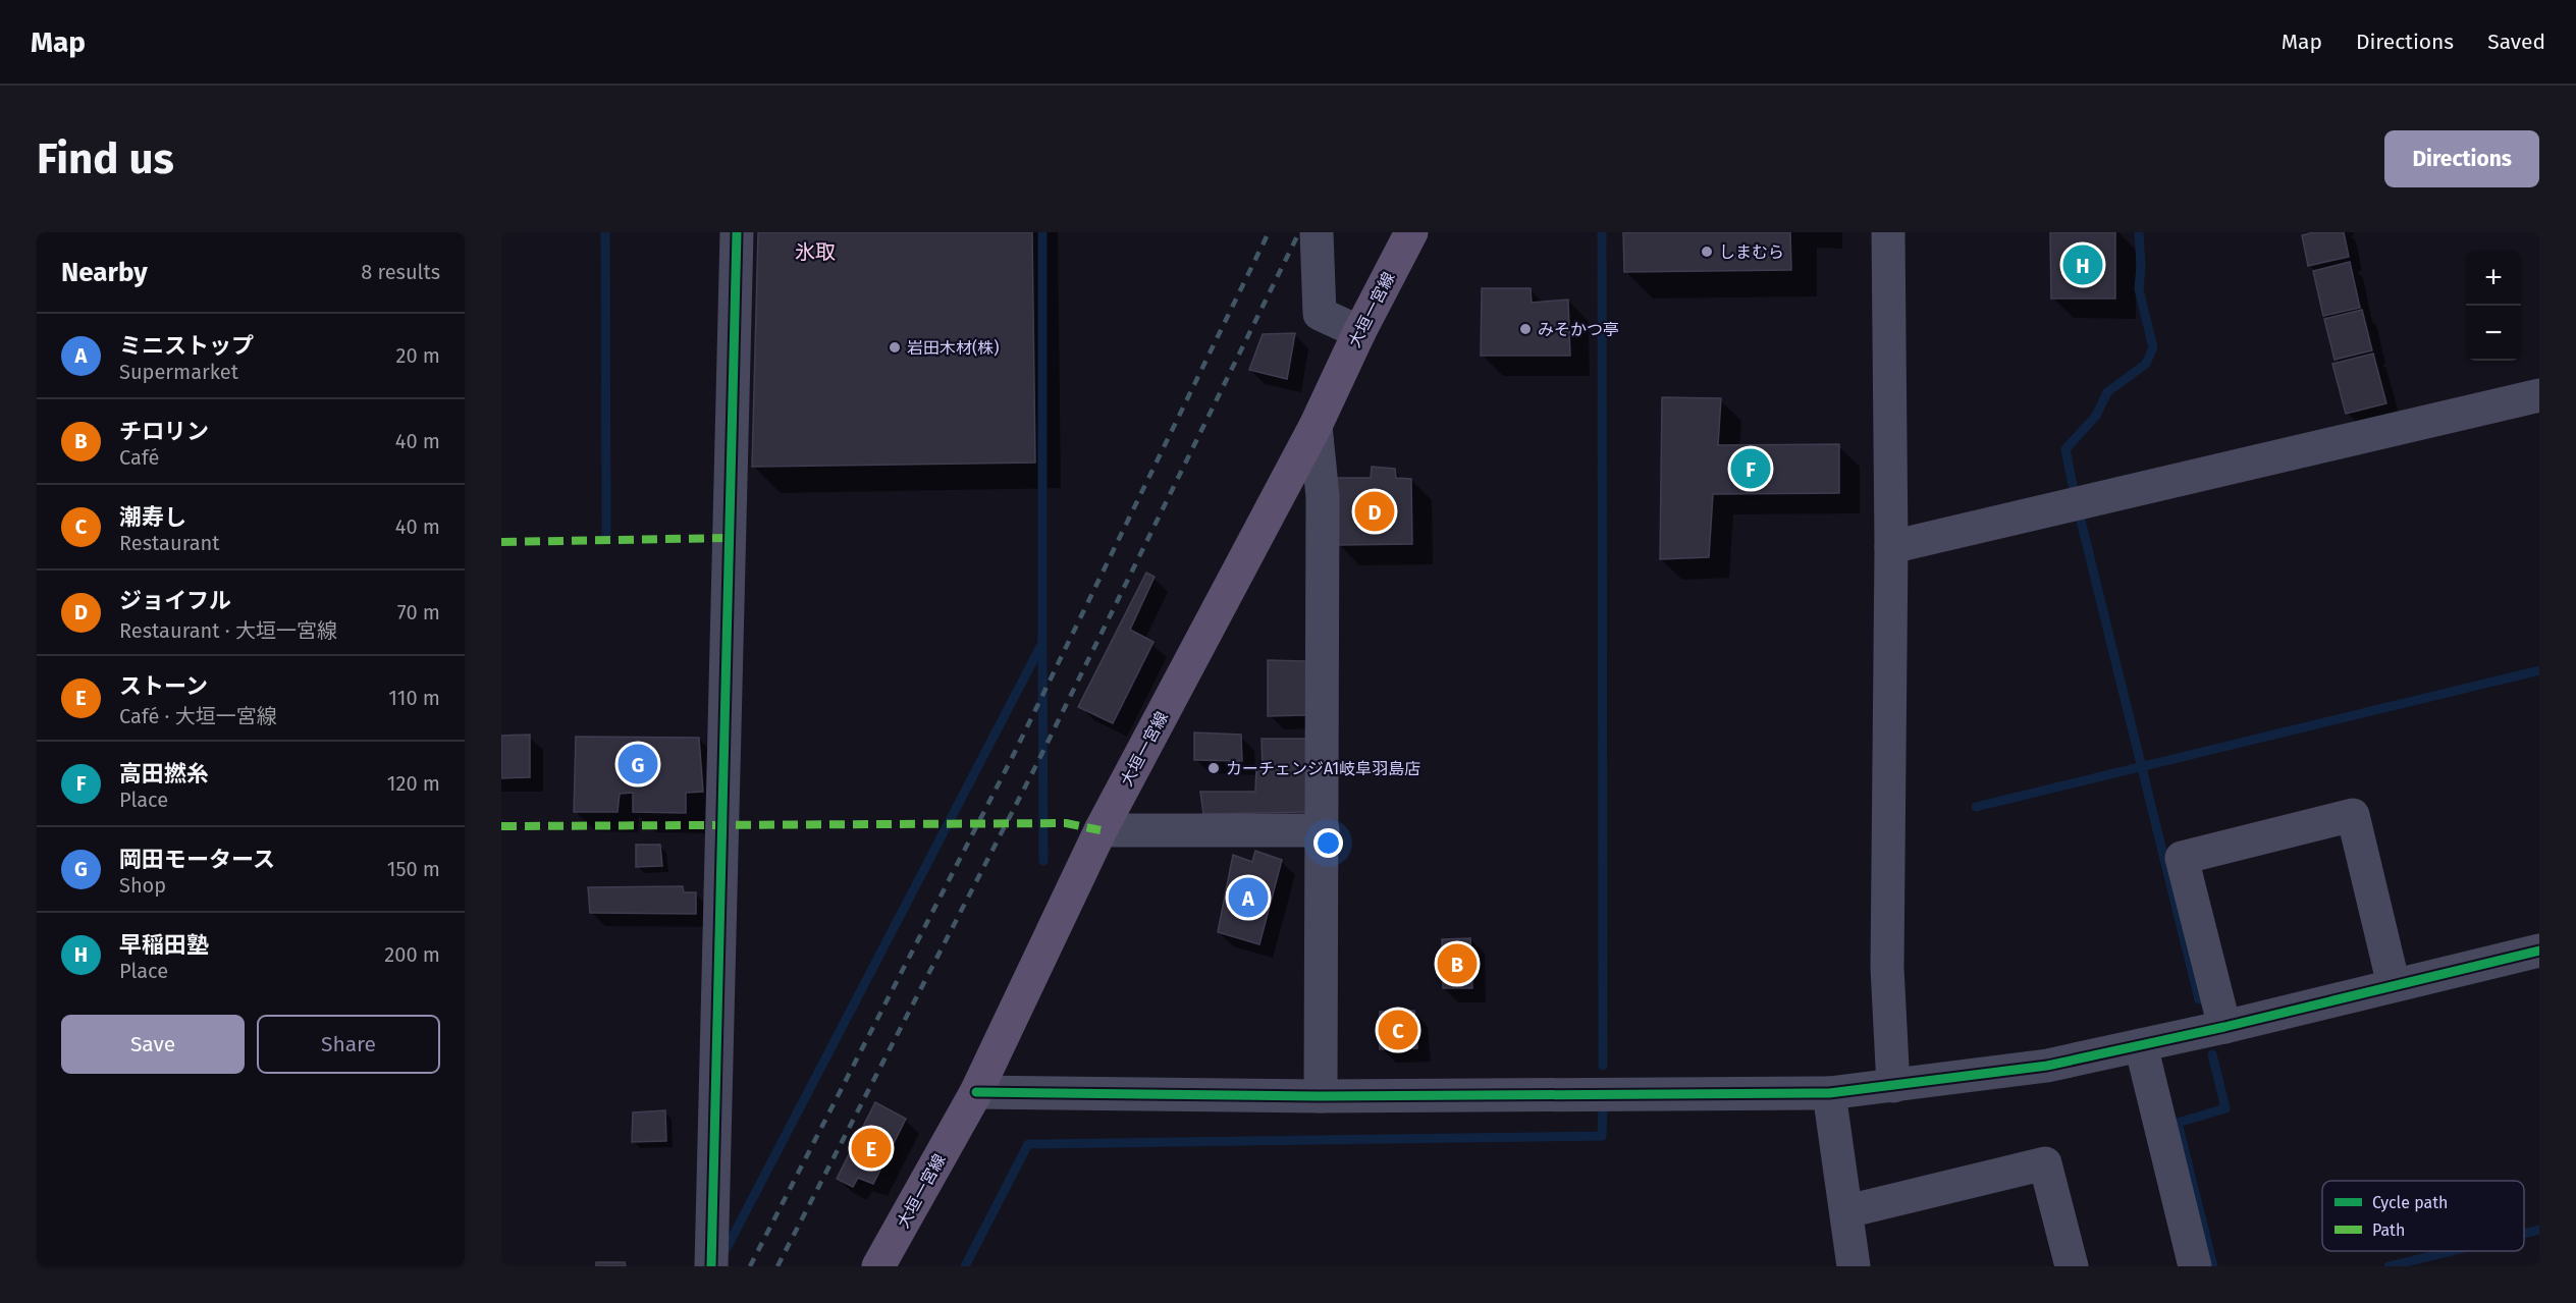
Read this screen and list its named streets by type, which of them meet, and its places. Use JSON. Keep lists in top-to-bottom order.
{
  "streets": {
    "main road": ["大垣一宮線"]
  },
  "districts": ["氷取"],
  "places": [
    "しまむら",
    "みそかつ亭",
    "岩田木材(株)",
    "カーチェンジA1岐阜羽島店"
  ],
  "legend": ["Cycle path", "Path"],
  "page": {
    "header": "Map",
    "nav": ["Map", "Directions", "Saved"],
    "buttons": [
      "Directions",
      ["Save", "Share"]
    ],
    "title": "Find us",
    "heading": ["Nearby", "8 results"],
    "pins": [
      "H",
      "F",
      "D",
      "G",
      "A",
      "B",
      "C",
      "E"
    ],
    "map_buttons": ["+", "−"],
    "list": [
      {
        "mark": "A",
        "name": "ミニストップ",
        "note": "Supermarket",
        "value": "20 m"
      },
      {
        "mark": "B",
        "name": "チロリン",
        "note": "Café",
        "value": "40 m"
      },
      {
        "mark": "C",
        "name": "潮寿し",
        "note": "Restaurant",
        "value": "40 m"
      },
      {
        "mark": "D",
        "name": "ジョイフル",
        "note": "Restaurant · 大垣一宮線",
        "value": "70 m"
      },
      {
        "mark": "E",
        "name": "ストーン",
        "note": "Café · 大垣一宮線",
        "value": "110 m"
      },
      {
        "mark": "F",
        "name": "高田撚糸",
        "note": "Place",
        "value": "120 m"
      },
      {
        "mark": "G",
        "name": "岡田モータース",
        "note": "Shop",
        "value": "150 m"
      },
      {
        "mark": "H",
        "name": "早稲田塾",
        "note": "Place",
        "value": "200 m"
      }
    ]
  }
}
